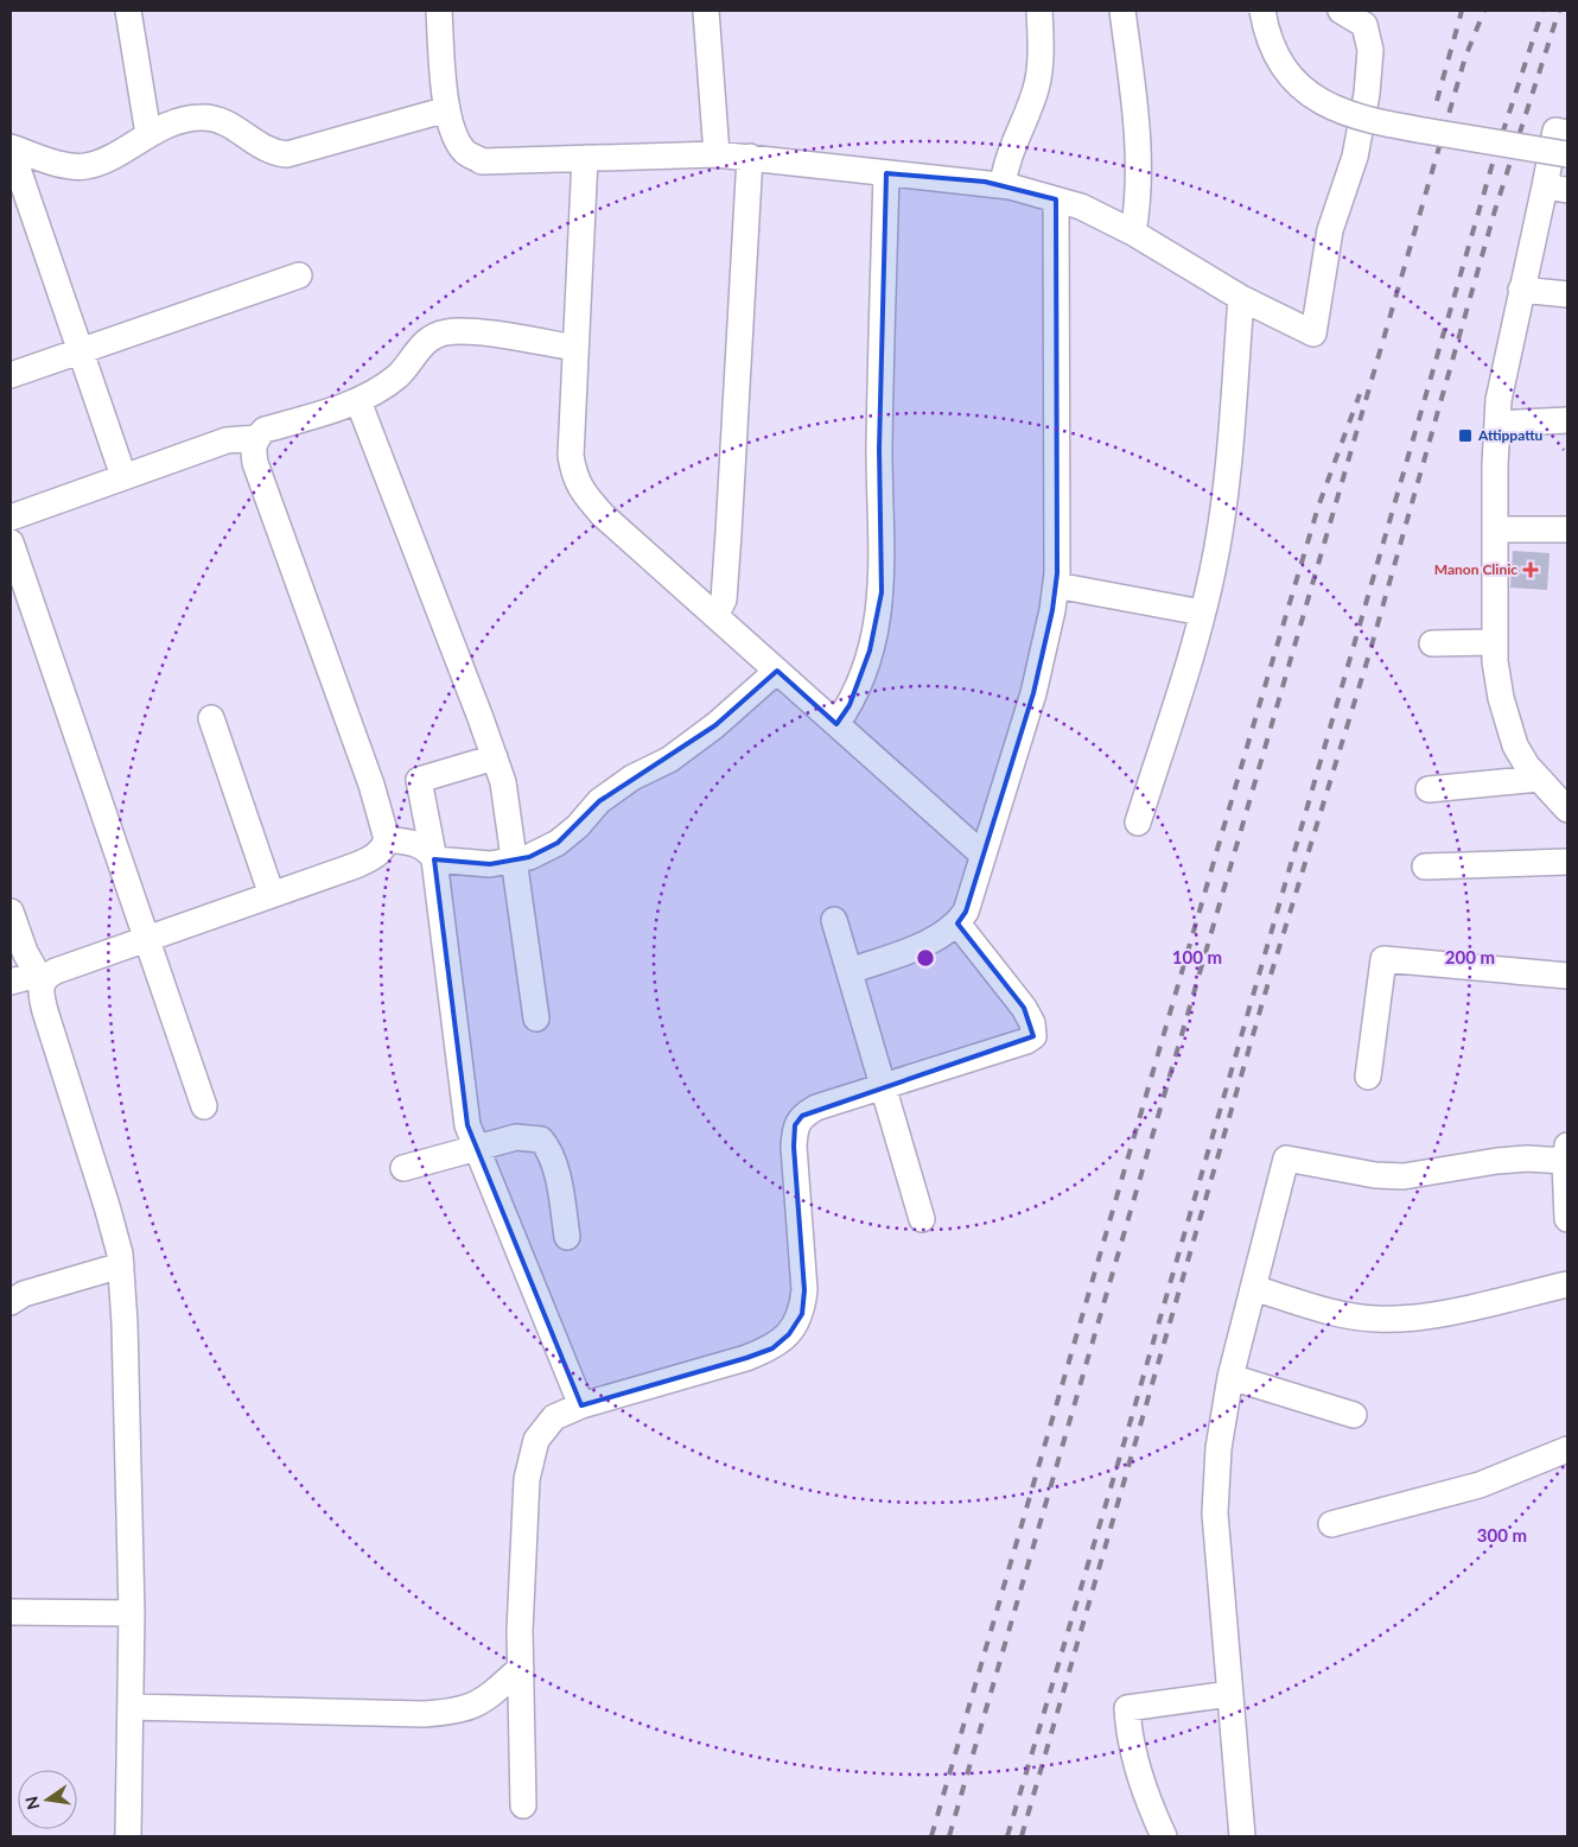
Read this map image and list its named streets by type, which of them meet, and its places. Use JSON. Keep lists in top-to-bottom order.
{
  "places": {
    "transit": ["Attippattu"],
    "health": ["Manon Clinic"]
  },
  "north": "left",
  "rings": ["100 m", "200 m", "300 m"]
}
